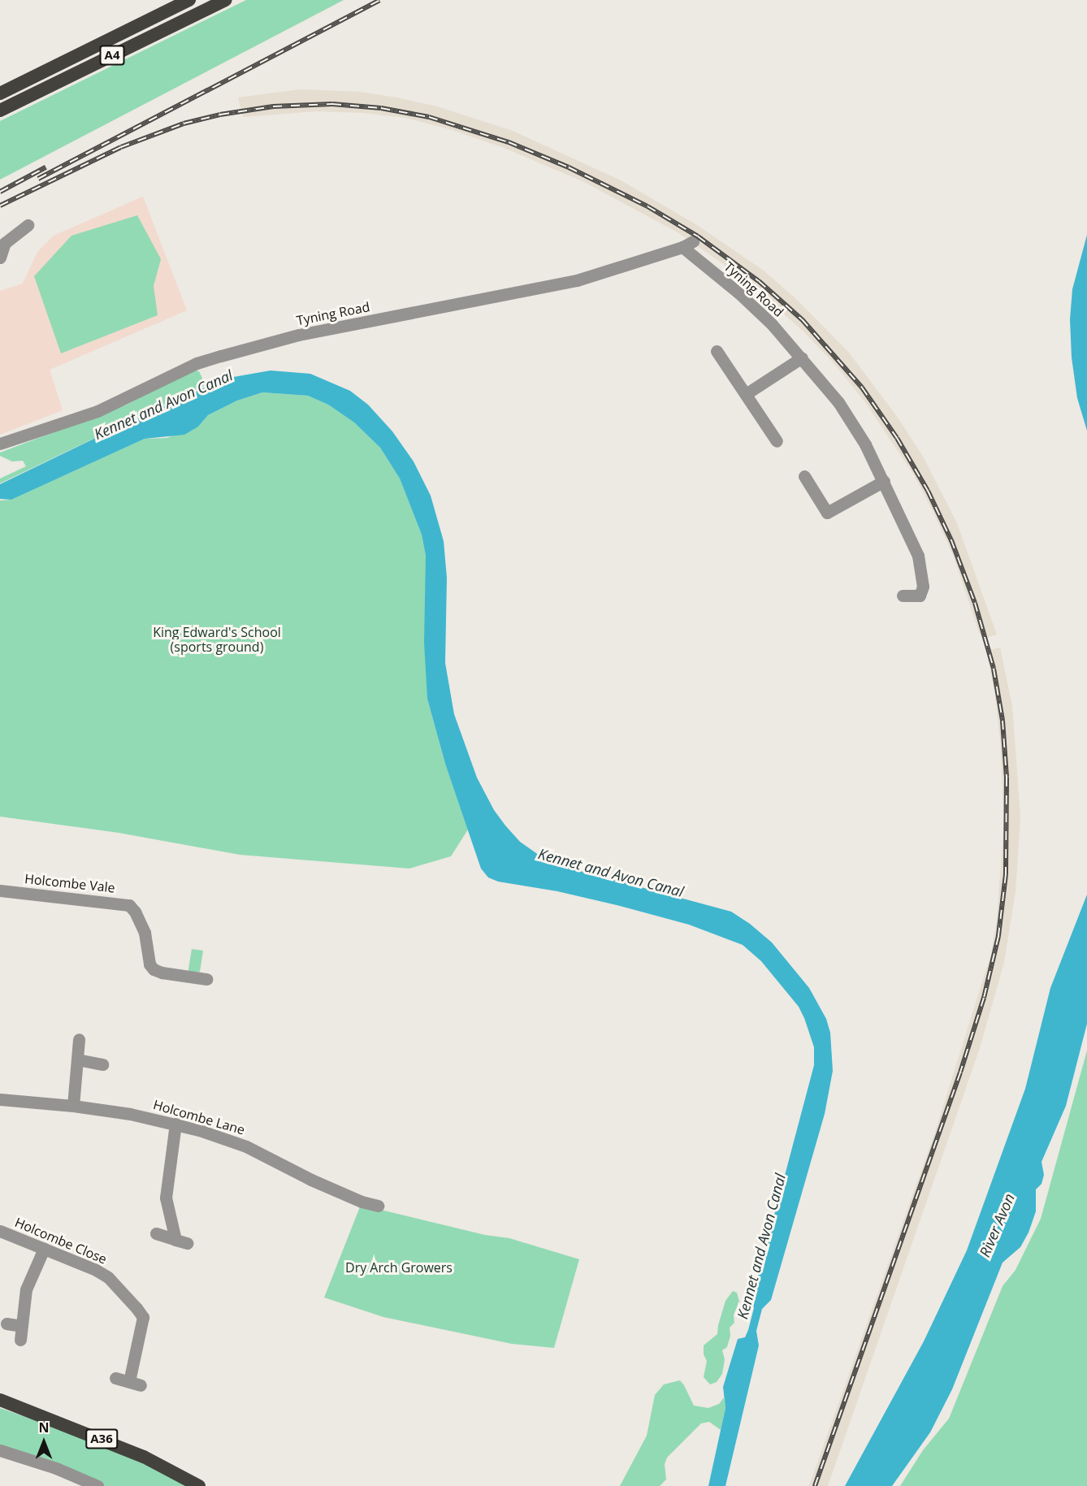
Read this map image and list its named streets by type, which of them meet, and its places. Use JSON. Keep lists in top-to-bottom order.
{
  "streets": {
    "highway": ["A4", "A36"],
    "street": [
      "Tyning Road",
      "Holcombe Vale",
      "Holcombe Lane",
      "Holcombe Close"
    ]
  },
  "water": ["Kennet and Avon Canal", "River Avon"],
  "parks": ["King Edward's School (sports ground)", "Dry Arch Growers"],
  "north": "top"
}
